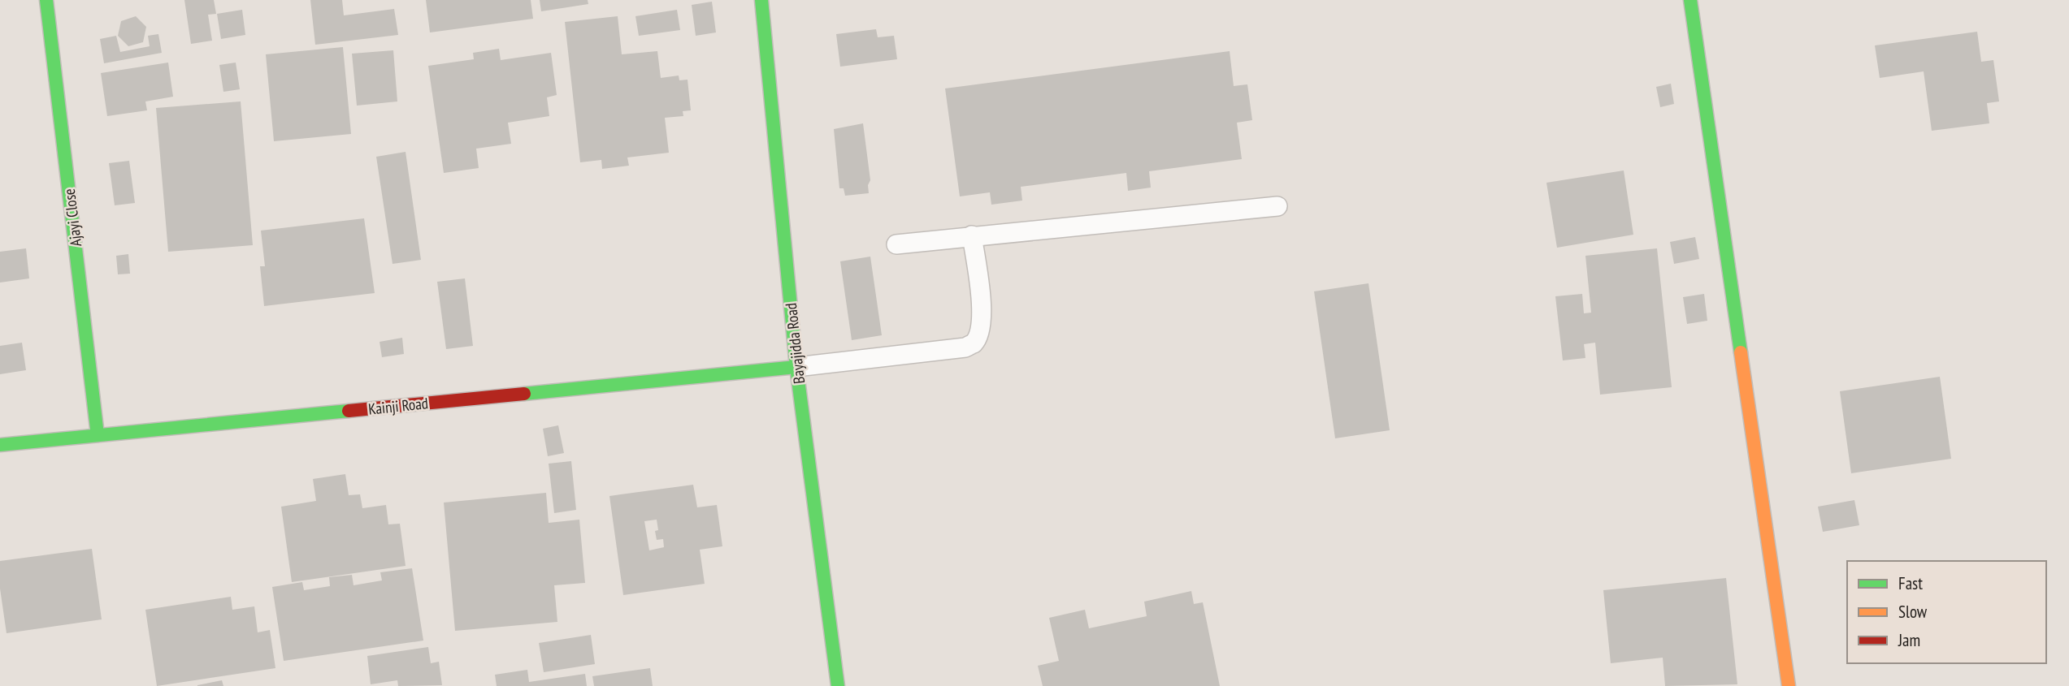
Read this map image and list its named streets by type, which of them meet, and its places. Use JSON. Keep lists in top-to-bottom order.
{
  "streets": {
    "street": ["Ajayi Close", "Bayajidda Road", "Kainji Road"]
  },
  "crossings": [
    ["Ajayi Close", "Kainji Road"],
    ["Bayajidda Road", "Kainji Road"]
  ],
  "legend": ["Fast", "Slow", "Jam"]
}
